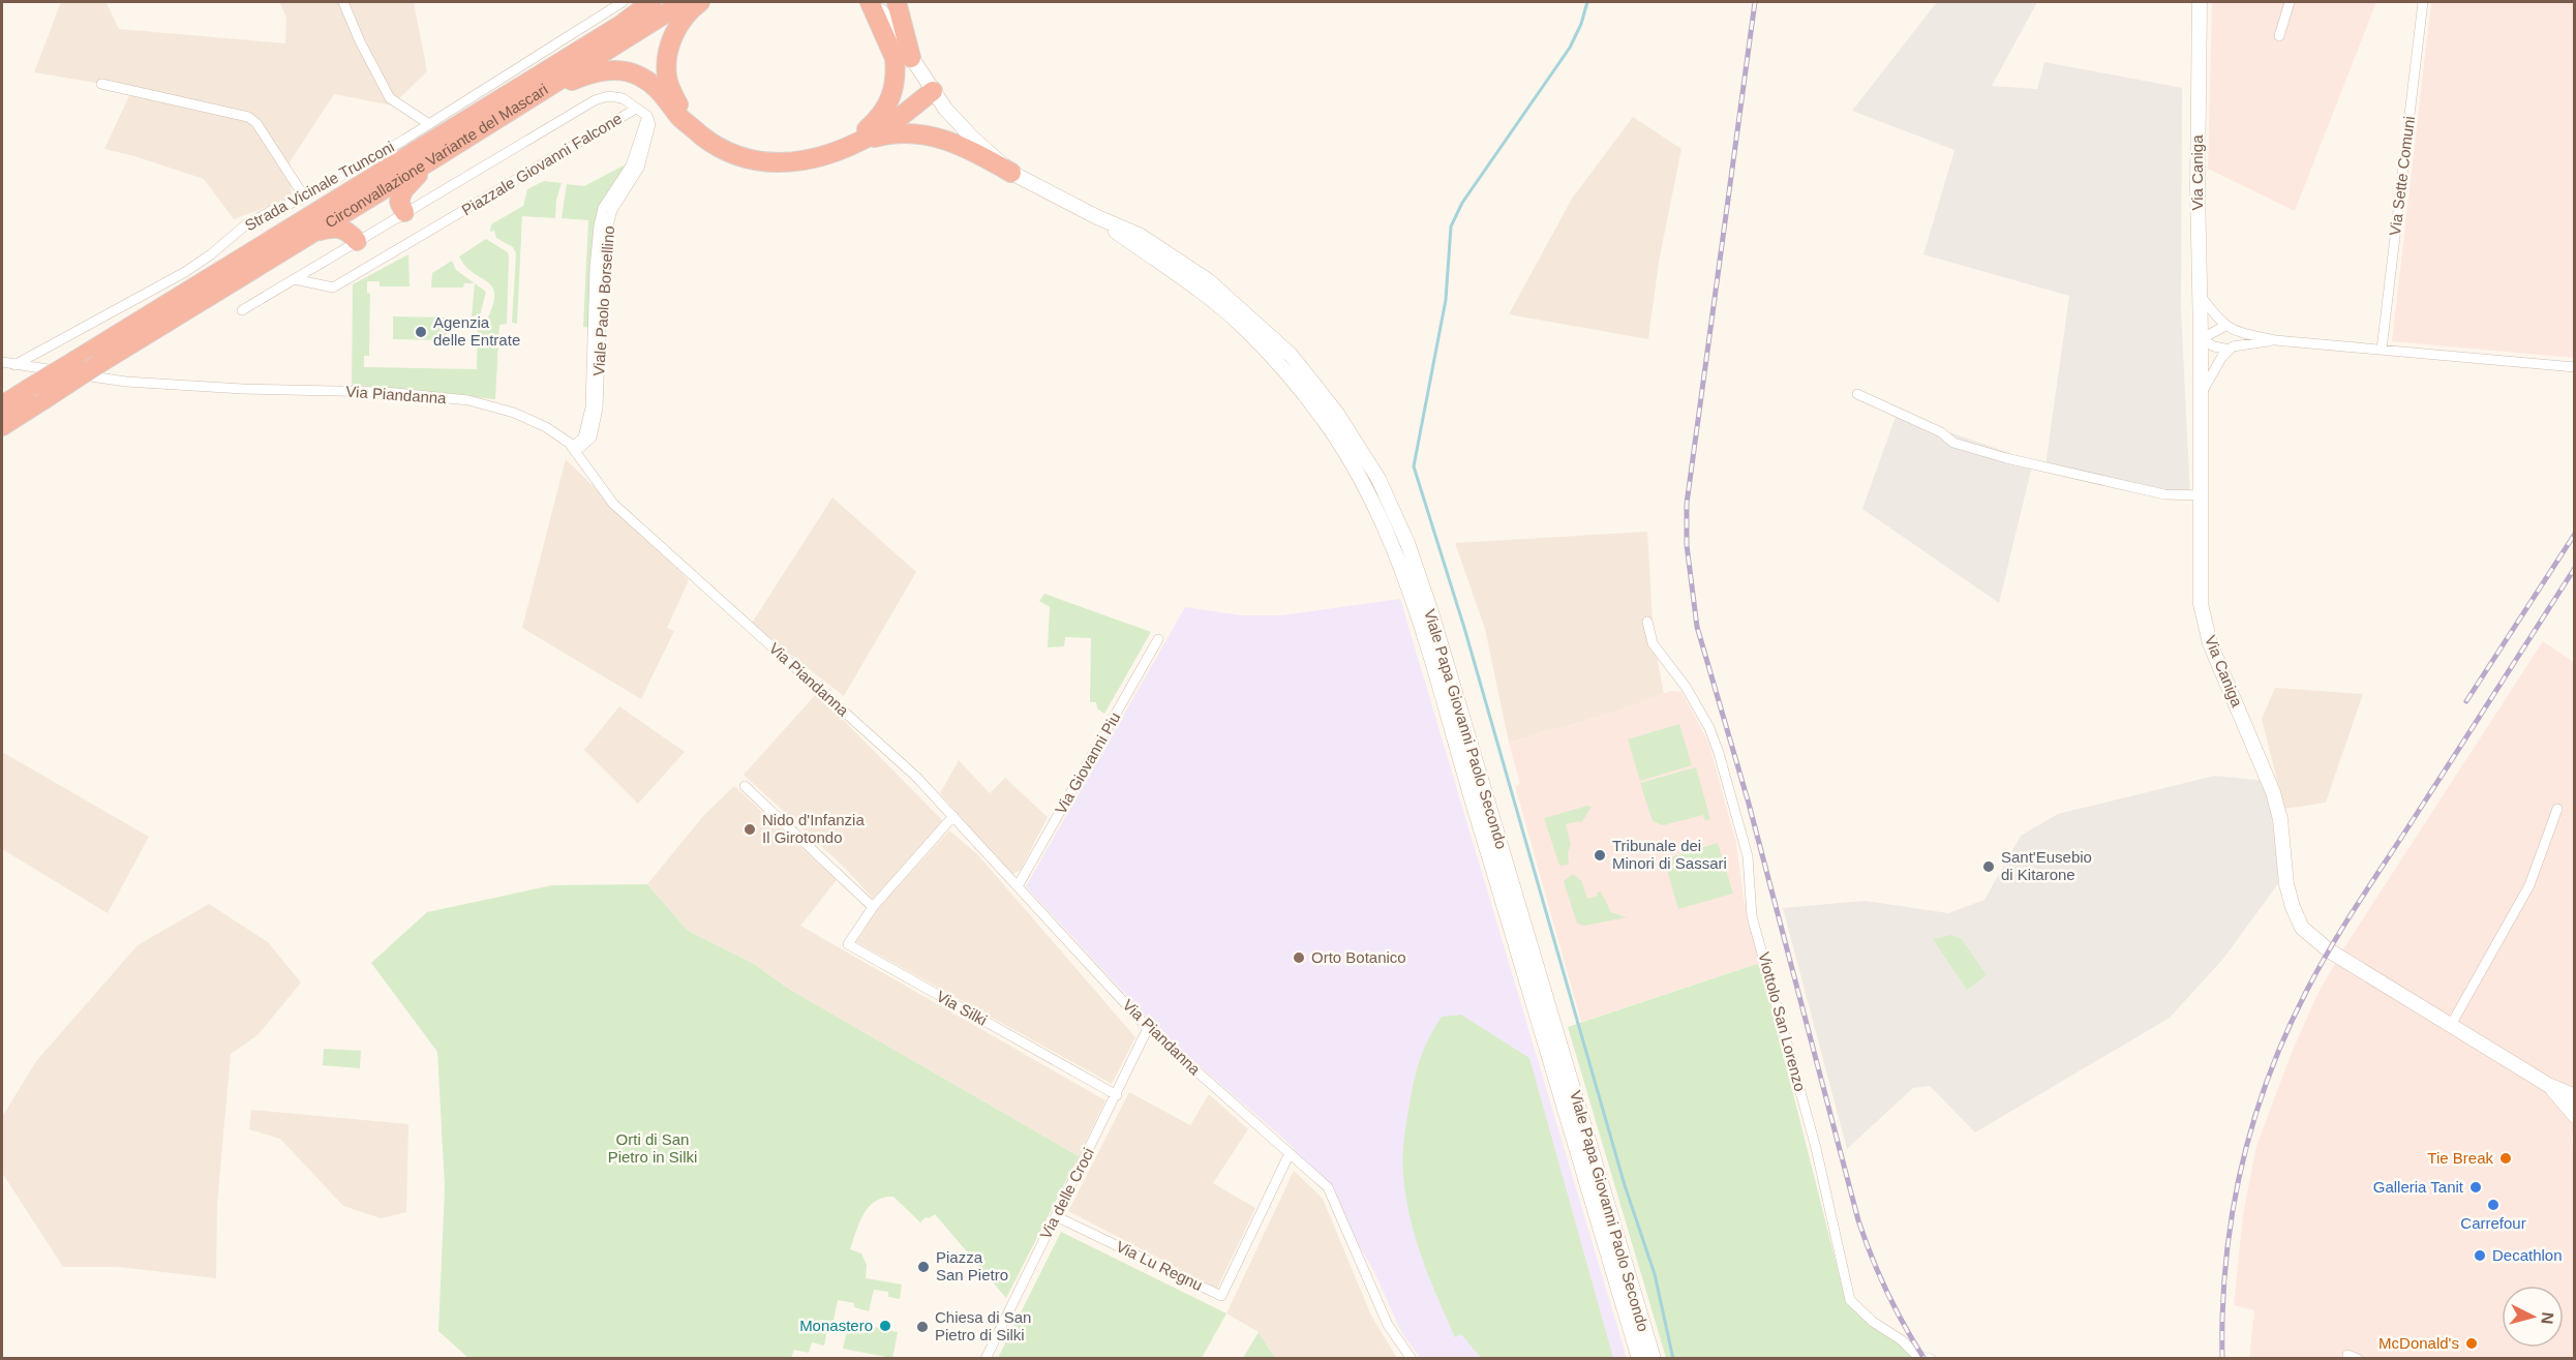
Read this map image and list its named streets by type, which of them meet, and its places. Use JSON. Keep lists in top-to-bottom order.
{
  "streets": {
    "highway": ["Circonvallazione Variante del Mascari"],
    "main road": ["Via Caniga", "Viale Papa Giovanni Paolo Secondo"],
    "street": [
      "Piazzale Giovanni Falcone",
      "Via Sette Comuni",
      "Strada Vicinale Trunconi",
      "Viale Paolo Borsellino",
      "Via Piandanna",
      "Via Giovanni Piu",
      "Via Silki",
      "Viottolo San Lorenzo",
      "Via delle Croci",
      "Via Lu Regnu"
    ]
  },
  "crossings": [
    ["Piazzale Giovanni Falcone", "Viale Paolo Borsellino"],
    ["Strada Vicinale Trunconi", "Via Piandanna"],
    ["Viale Paolo Borsellino", "Via Piandanna"],
    ["Via Piandanna", "Via Giovanni Piu"],
    ["Via Piandanna", "Via Silki"],
    ["Via Piandanna", "Via delle Croci"],
    ["Via Piandanna", "Via Lu Regnu"],
    ["Via Silki", "Via delle Croci"],
    ["Via delle Croci", "Via Lu Regnu"]
  ],
  "parks": ["Orti di San Pietro in Silki"],
  "places": [
    "Agenzia delle Entrate",
    "Nido d'Infanzia Il Girotondo",
    "Tribunale dei Minori di Sassari",
    "Sant'Eusebio di Kitarone",
    "Orto Botanico",
    "Tie Break",
    "Galleria Tanit",
    "Carrefour",
    "Decathlon",
    "Piazza San Pietro",
    "Monastero",
    "Chiesa di San Pietro di Silki",
    "McDonald's"
  ],
  "north": "right"
}
